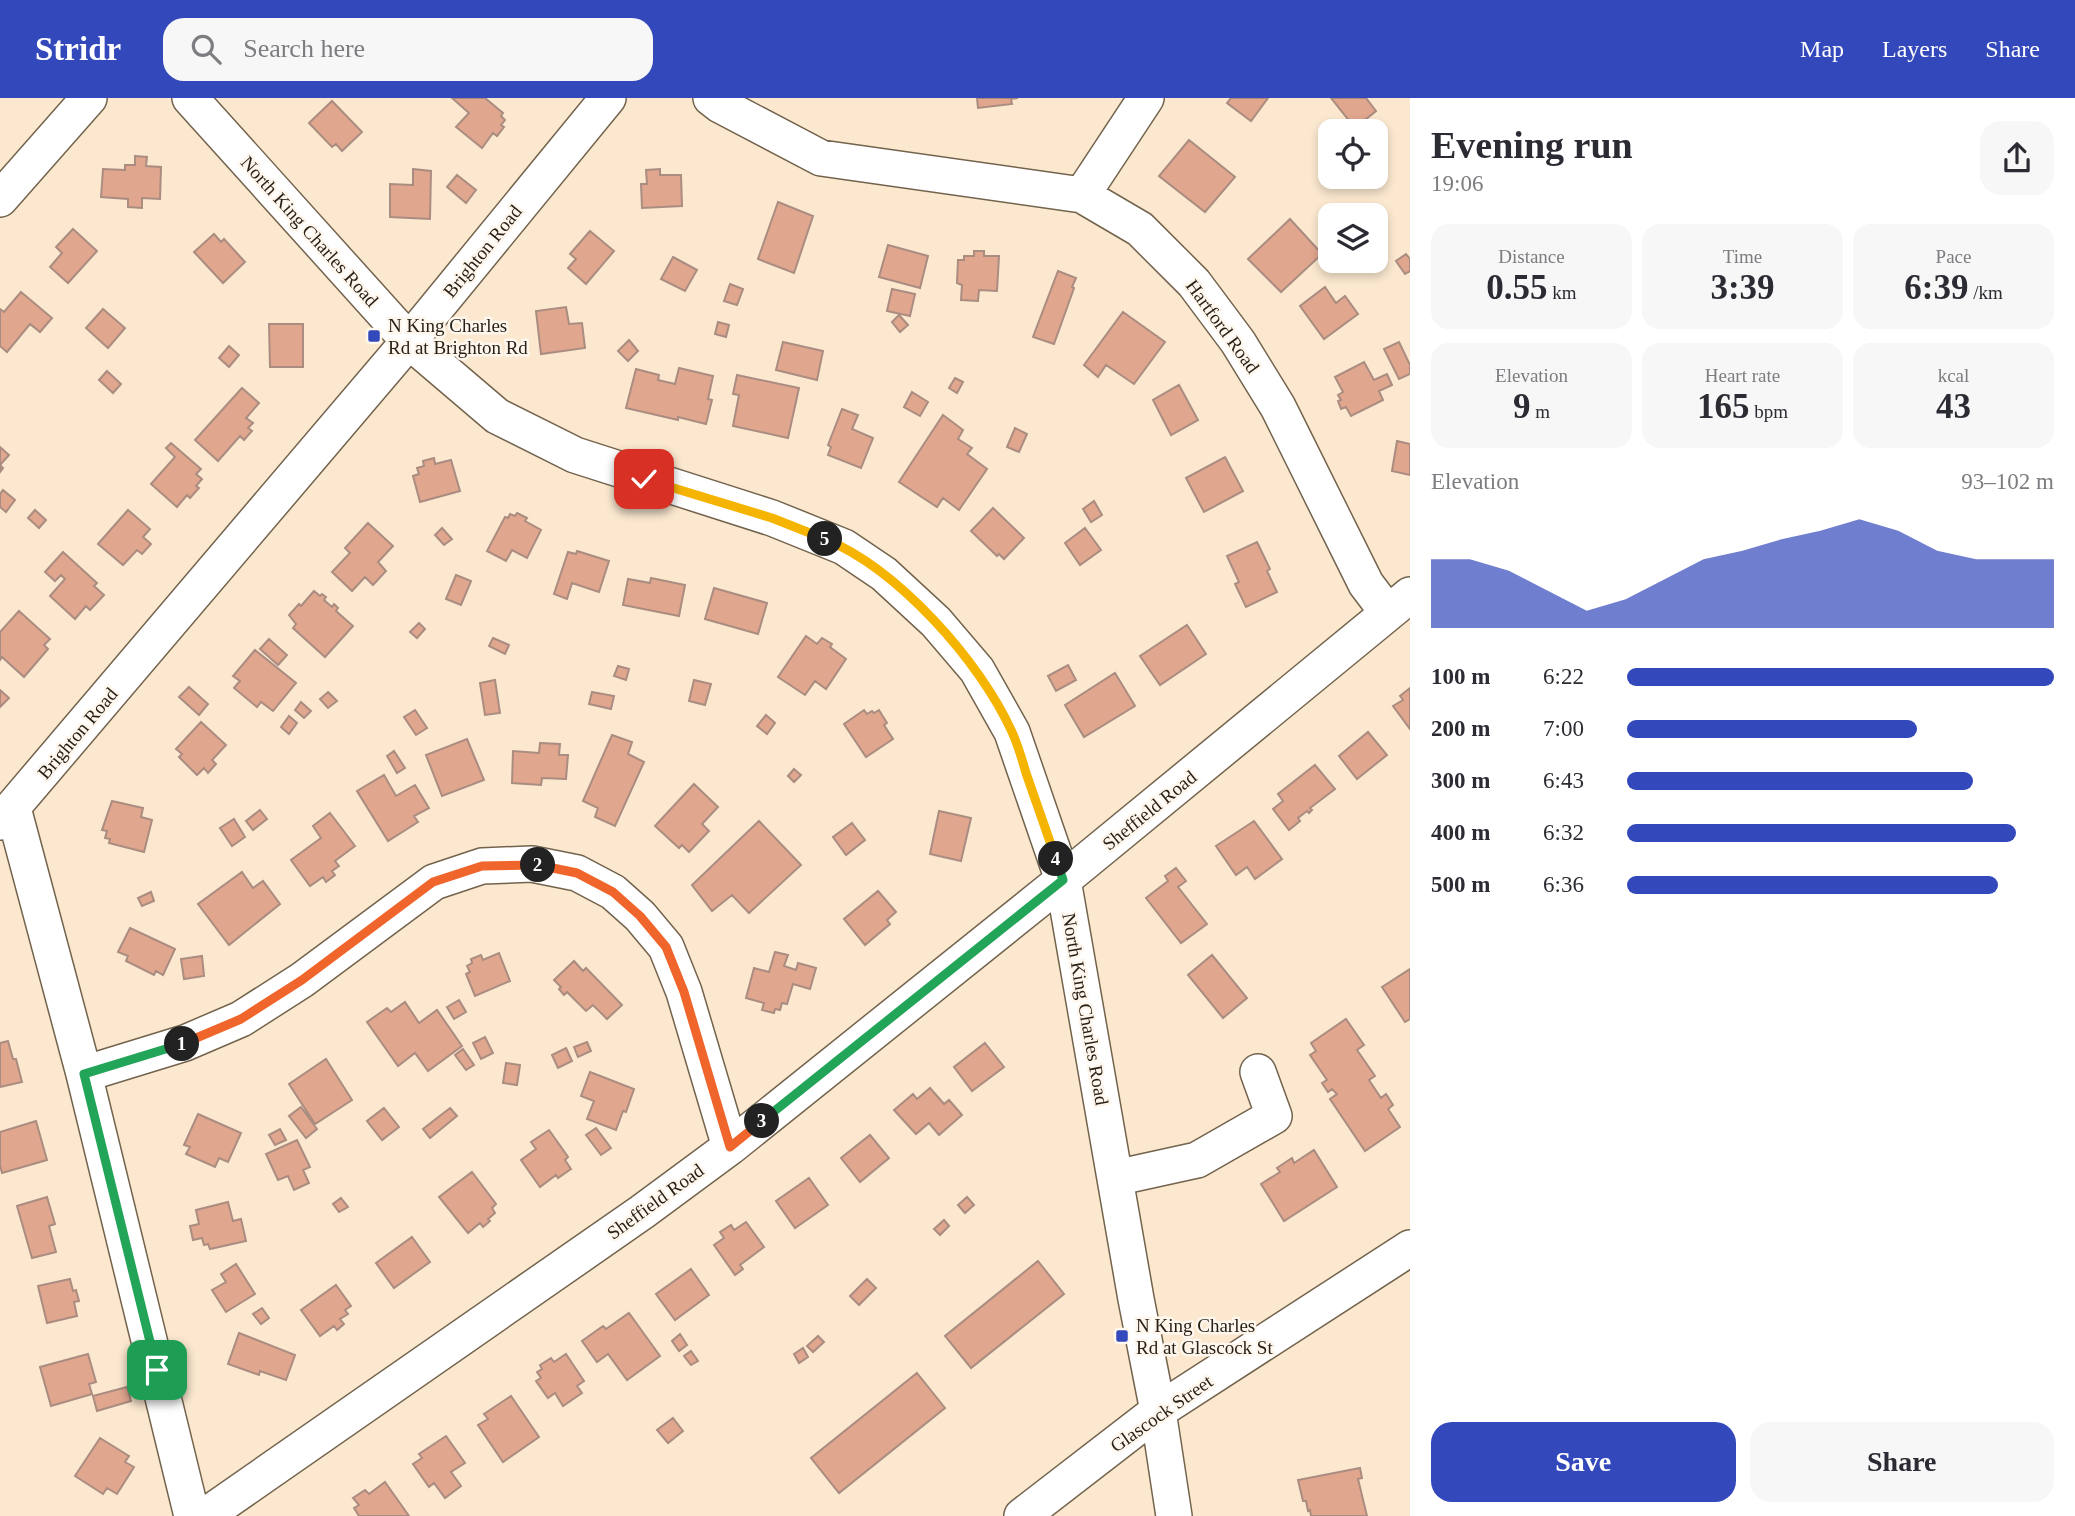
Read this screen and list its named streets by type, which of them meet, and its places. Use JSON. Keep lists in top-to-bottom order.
{
  "streets": {
    "street": [
      "North King Charles Road",
      "Brighton Road",
      "Hartford Road",
      "Sheffield Road",
      "Glascock Street"
    ]
  },
  "crossings": [
    ["North King Charles Road", "Brighton Road"],
    ["North King Charles Road", "Sheffield Road"],
    ["North King Charles Road", "Glascock Street"],
    ["Hartford Road", "Sheffield Road"]
  ],
  "places": {
    "transit": ["N King Charles Rd at Brighton Rd", "N King Charles Rd at Glascock St"]
  },
  "page": {
    "header": "Stridr",
    "search": "Search here",
    "nav": ["Map", "Layers", "Share"],
    "heading": ["Evening run", "19:06"],
    "stats": [
      ["Distance", "0.55 km"],
      ["Time", "3:39"],
      ["Pace", "6:39 /km"],
      ["Elevation", "9 m"],
      ["Heart rate", "165 bpm"],
      ["kcal", "43"]
    ],
    "chart": ["Elevation", "93–102 m"],
    "pins": [
      "5",
      "4",
      "2",
      "1",
      "3"
    ],
    "list": [
      {
        "name": "100 m",
        "note": "6:22"
      },
      {
        "name": "200 m",
        "note": "7:00"
      },
      {
        "name": "300 m",
        "note": "6:43"
      },
      {
        "name": "400 m",
        "note": "6:32"
      },
      {
        "name": "500 m",
        "note": "6:36"
      }
    ],
    "buttons": ["Save", "Share"]
  }
}
